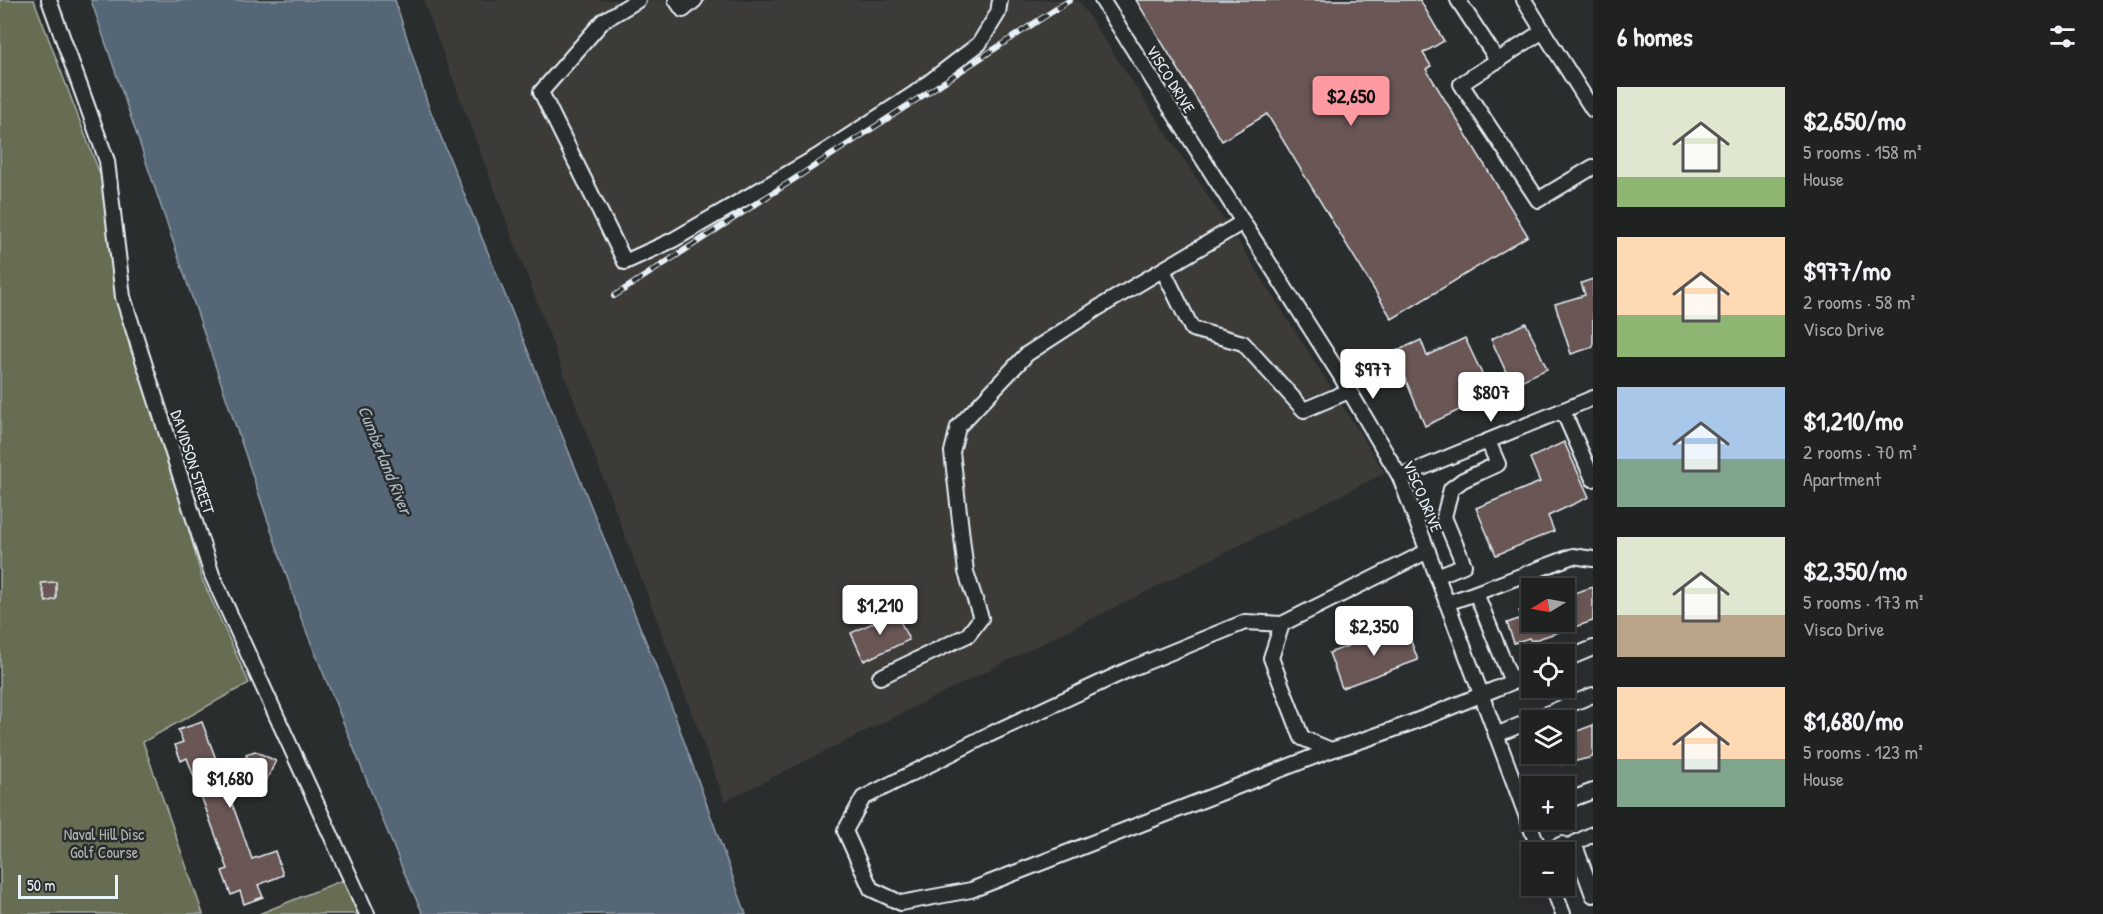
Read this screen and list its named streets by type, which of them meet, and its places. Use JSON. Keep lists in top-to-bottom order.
{
  "streets": {
    "street": ["VISCO DRIVE", "DAVIDSON STREET"]
  },
  "water": ["Cumberland River"],
  "parks": ["Naval Hill Disc Golf Course"],
  "scale_bar": "50 m",
  "north": "left",
  "page": {
    "heading": "6 homes",
    "list": [
      {
        "name": "$2,650/mo",
        "note": "5 rooms · 158 m² · House"
      },
      {
        "name": "$977/mo",
        "note": "2 rooms · 58 m² · Visco Drive"
      },
      {
        "name": "$1,210/mo",
        "note": "2 rooms · 70 m² · Apartment"
      },
      {
        "name": "$2,350/mo",
        "note": "5 rooms · 173 m² · Visco Drive"
      },
      {
        "name": "$1,680/mo",
        "note": "5 rooms · 123 m² · House"
      }
    ],
    "price": [
      "$2,650",
      "$977",
      "$807",
      "$1,210",
      "$2,350",
      "$1,680"
    ],
    "map_buttons": ["+", "−"],
    "scale": "50 m"
  }
}
